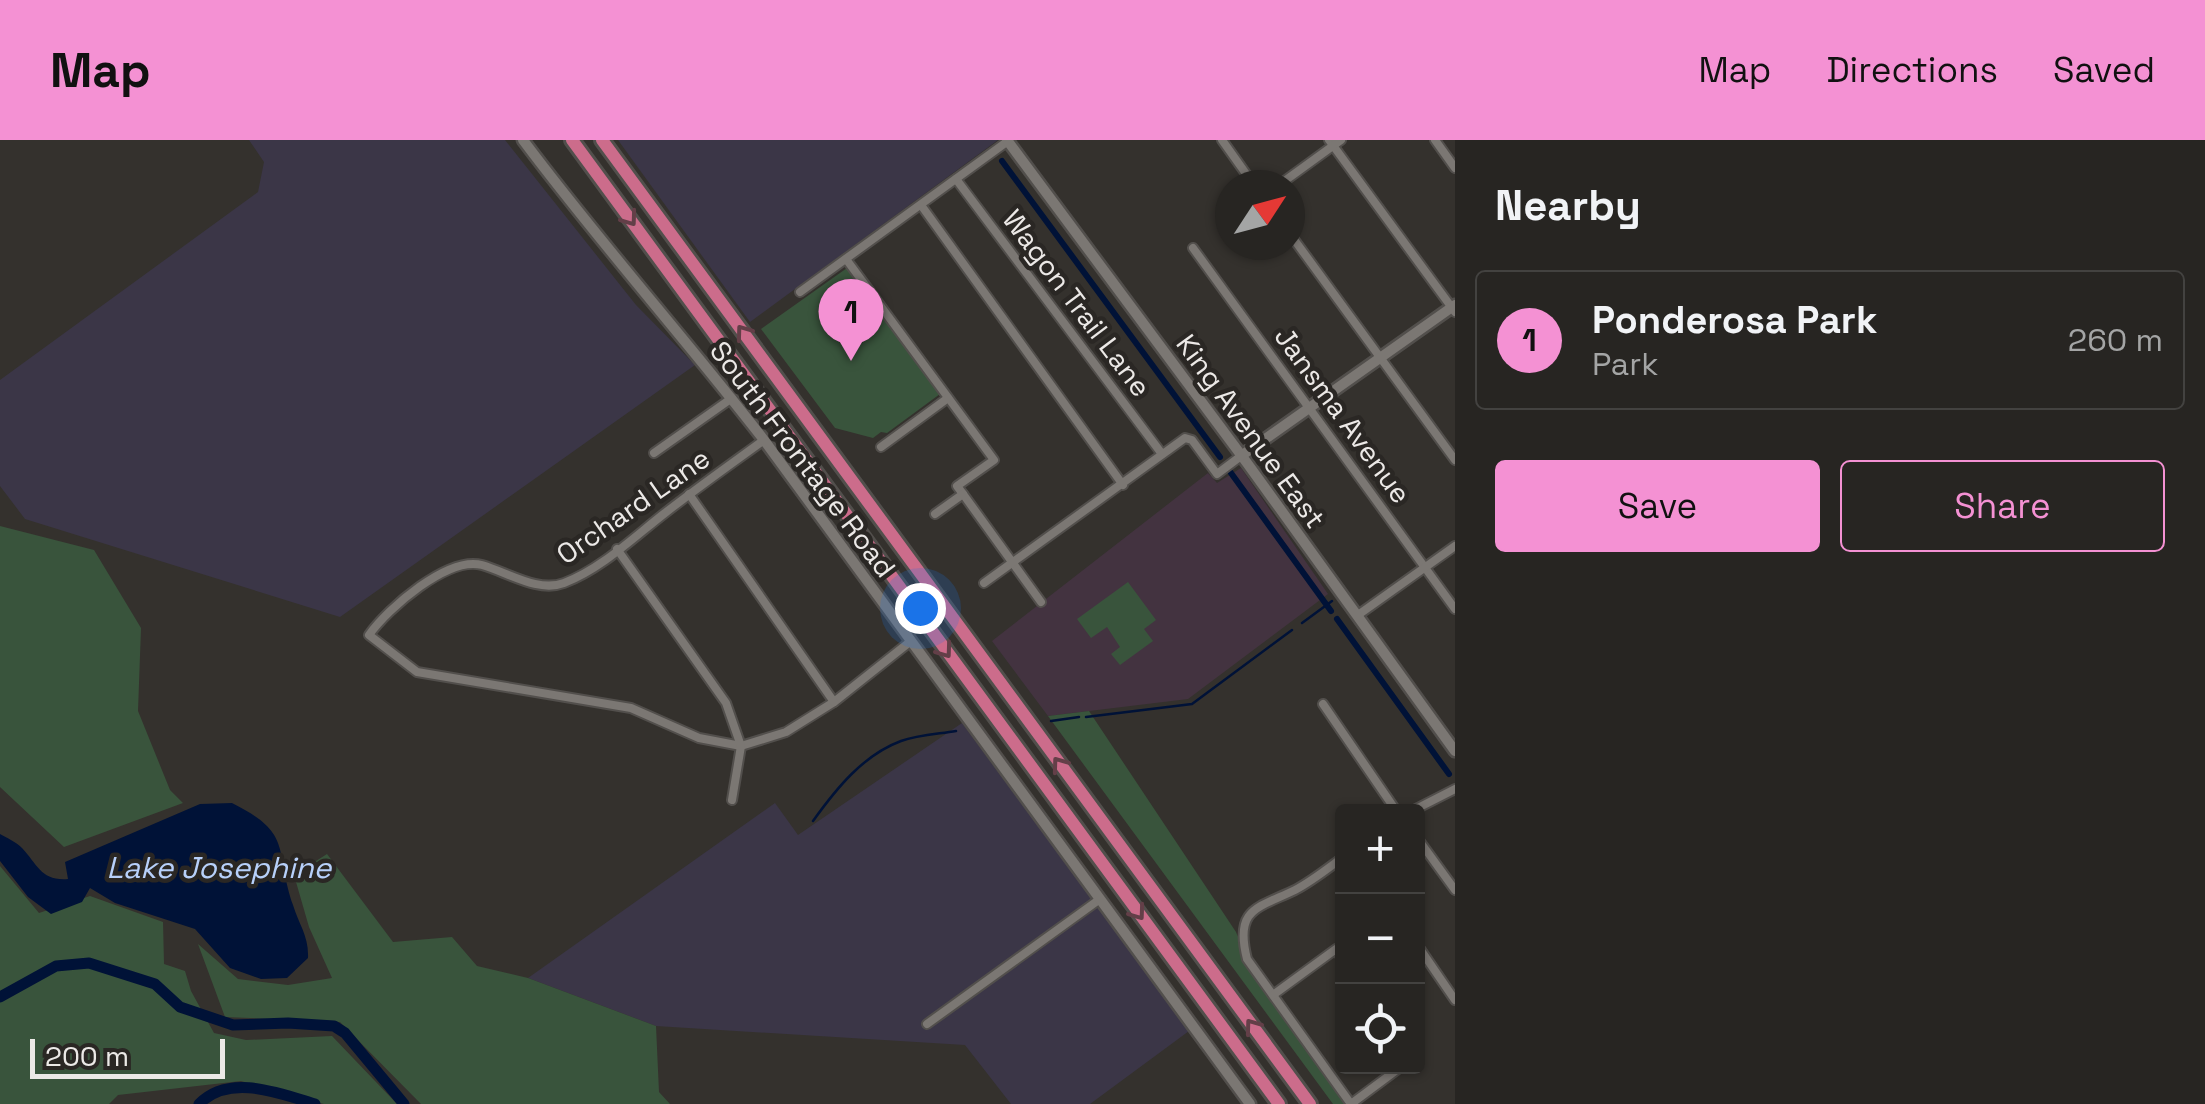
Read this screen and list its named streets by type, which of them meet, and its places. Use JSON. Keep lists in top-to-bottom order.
{
  "streets": {
    "main road": ["King Avenue East", "South Frontage Road"],
    "street": ["Wagon Trail Lane", "Jansma Avenue", "Orchard Lane"]
  },
  "crossings": [
    ["South Frontage Road", "Orchard Lane"]
  ],
  "water": ["Lake Josephine"],
  "scale_bar": "200 m",
  "north": "top right",
  "page": {
    "header": "Map",
    "nav": ["Map", "Directions", "Saved"],
    "heading": "Nearby",
    "list": [
      {
        "mark": "1",
        "name": "Ponderosa Park",
        "note": "Park",
        "value": "260 m"
      }
    ],
    "pins": "1",
    "buttons": ["Save", "Share"],
    "map_buttons": ["+", "−"],
    "scale": "200 m"
  }
}
